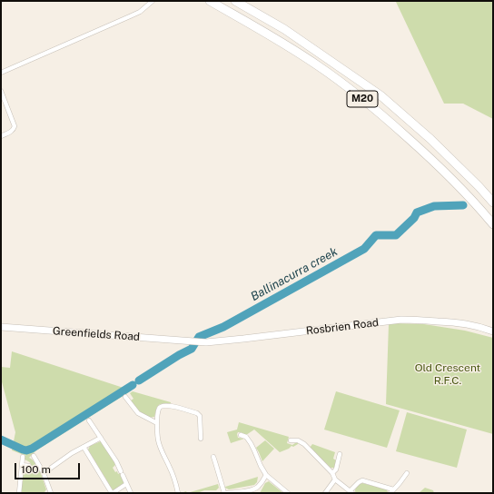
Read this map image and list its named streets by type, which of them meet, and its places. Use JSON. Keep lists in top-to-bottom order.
{
  "streets": {
    "highway": ["M20"],
    "street": ["Rosbrien Road", "Greenfields Road"]
  },
  "crossings": [
    ["Rosbrien Road", "Greenfields Road"]
  ],
  "water": ["Ballinacurra creek"],
  "parks": ["Old Crescent R.F.C."],
  "scale_bar": "100 m"
}
